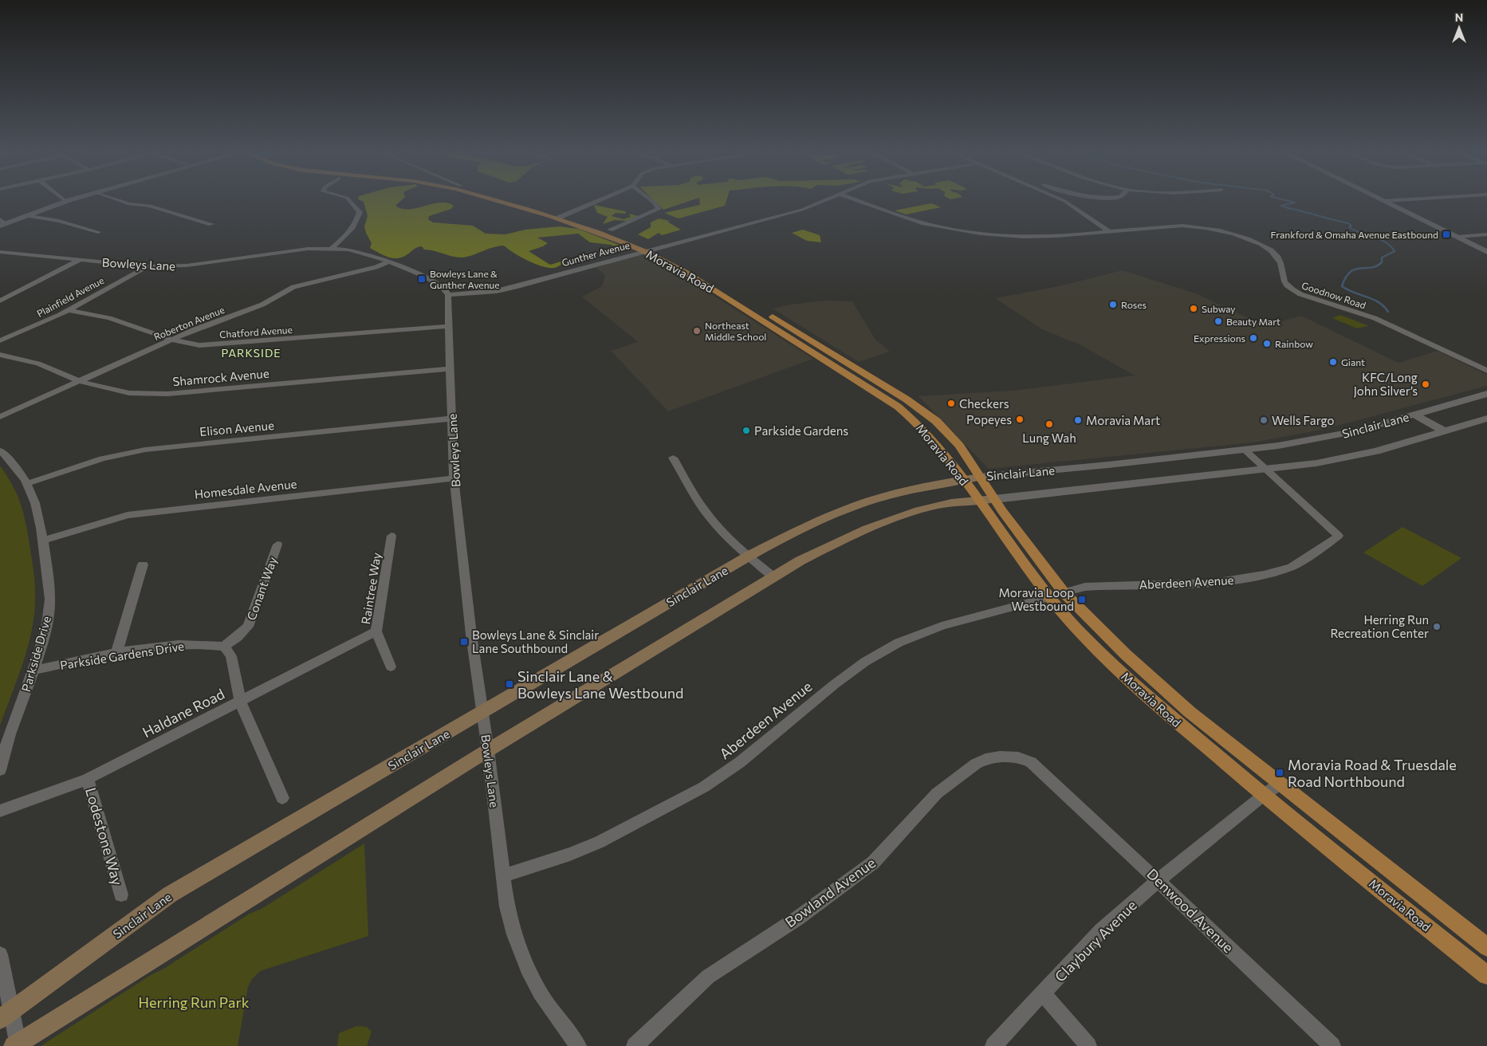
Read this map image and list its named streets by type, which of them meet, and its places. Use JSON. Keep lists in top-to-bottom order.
{
  "streets": {
    "main road": ["Moravia Road", "Sinclair Lane"],
    "street": [
      "Gunther Avenue",
      "Bowleys Lane",
      "Goodnow Road",
      "Plainfield Avenue",
      "Roberton Avenue",
      "Chatford Avenue",
      "Shamrock Avenue",
      "Elison Avenue",
      "Homesdale Avenue",
      "Aberdeen Avenue",
      "Conant Way",
      "Raintree Way",
      "Parkside Drive",
      "Parkside Gardens Drive",
      "Haldane Road",
      "Lodestone Way",
      "Bowland Avenue",
      "Denwood Avenue",
      "Claybury Avenue"
    ]
  },
  "crossings": [
    ["Gunther Avenue", "Bowleys Lane"],
    ["Gunther Avenue", "Moravia Road"],
    ["Bowleys Lane", "Plainfield Avenue"],
    ["Bowleys Lane", "Roberton Avenue"],
    ["Bowleys Lane", "Chatford Avenue"],
    ["Bowleys Lane", "Shamrock Avenue"],
    ["Bowleys Lane", "Sinclair Lane"],
    ["Bowleys Lane", "Elison Avenue"],
    ["Bowleys Lane", "Homesdale Avenue"],
    ["Bowleys Lane", "Aberdeen Avenue"],
    ["Moravia Road", "Sinclair Lane"],
    ["Moravia Road", "Aberdeen Avenue"],
    ["Moravia Road", "Claybury Avenue"],
    ["Plainfield Avenue", "Chatford Avenue"],
    ["Roberton Avenue", "Chatford Avenue"],
    ["Roberton Avenue", "Shamrock Avenue"],
    ["Sinclair Lane", "Aberdeen Avenue"],
    ["Elison Avenue", "Parkside Drive"],
    ["Homesdale Avenue", "Parkside Drive"],
    ["Conant Way", "Parkside Gardens Drive"],
    ["Raintree Way", "Haldane Road"],
    ["Parkside Drive", "Parkside Gardens Drive"],
    ["Haldane Road", "Lodestone Way"],
    ["Bowland Avenue", "Denwood Avenue"],
    ["Denwood Avenue", "Claybury Avenue"]
  ],
  "districts": ["PARKSIDE"],
  "parks": ["Herring Run Park"],
  "places": {
    "transit": [
      "Frankford & Omaha Avenue Eastbound",
      "Bowleys Lane & Gunther Avenue",
      "Moravia Loop Westbound",
      "Bowleys Lane & Sinclair Lane Southbound",
      "Sinclair Lane & Bowleys Lane Westbound",
      "Moravia Road & Truesdale Road Northbound"
    ],
    "other": [
      "Roses",
      "Subway",
      "Beauty Mart",
      "Northeast Middle School",
      "Expressions",
      "Rainbow",
      "Giant",
      "KFC/Long John Silver’s",
      "Checkers",
      "Popeyes",
      "Moravia Mart",
      "Wells Fargo",
      "Lung Wah",
      "Parkside Gardens",
      "Herring Run Recreation Center"
    ]
  },
  "north": "top"
}
